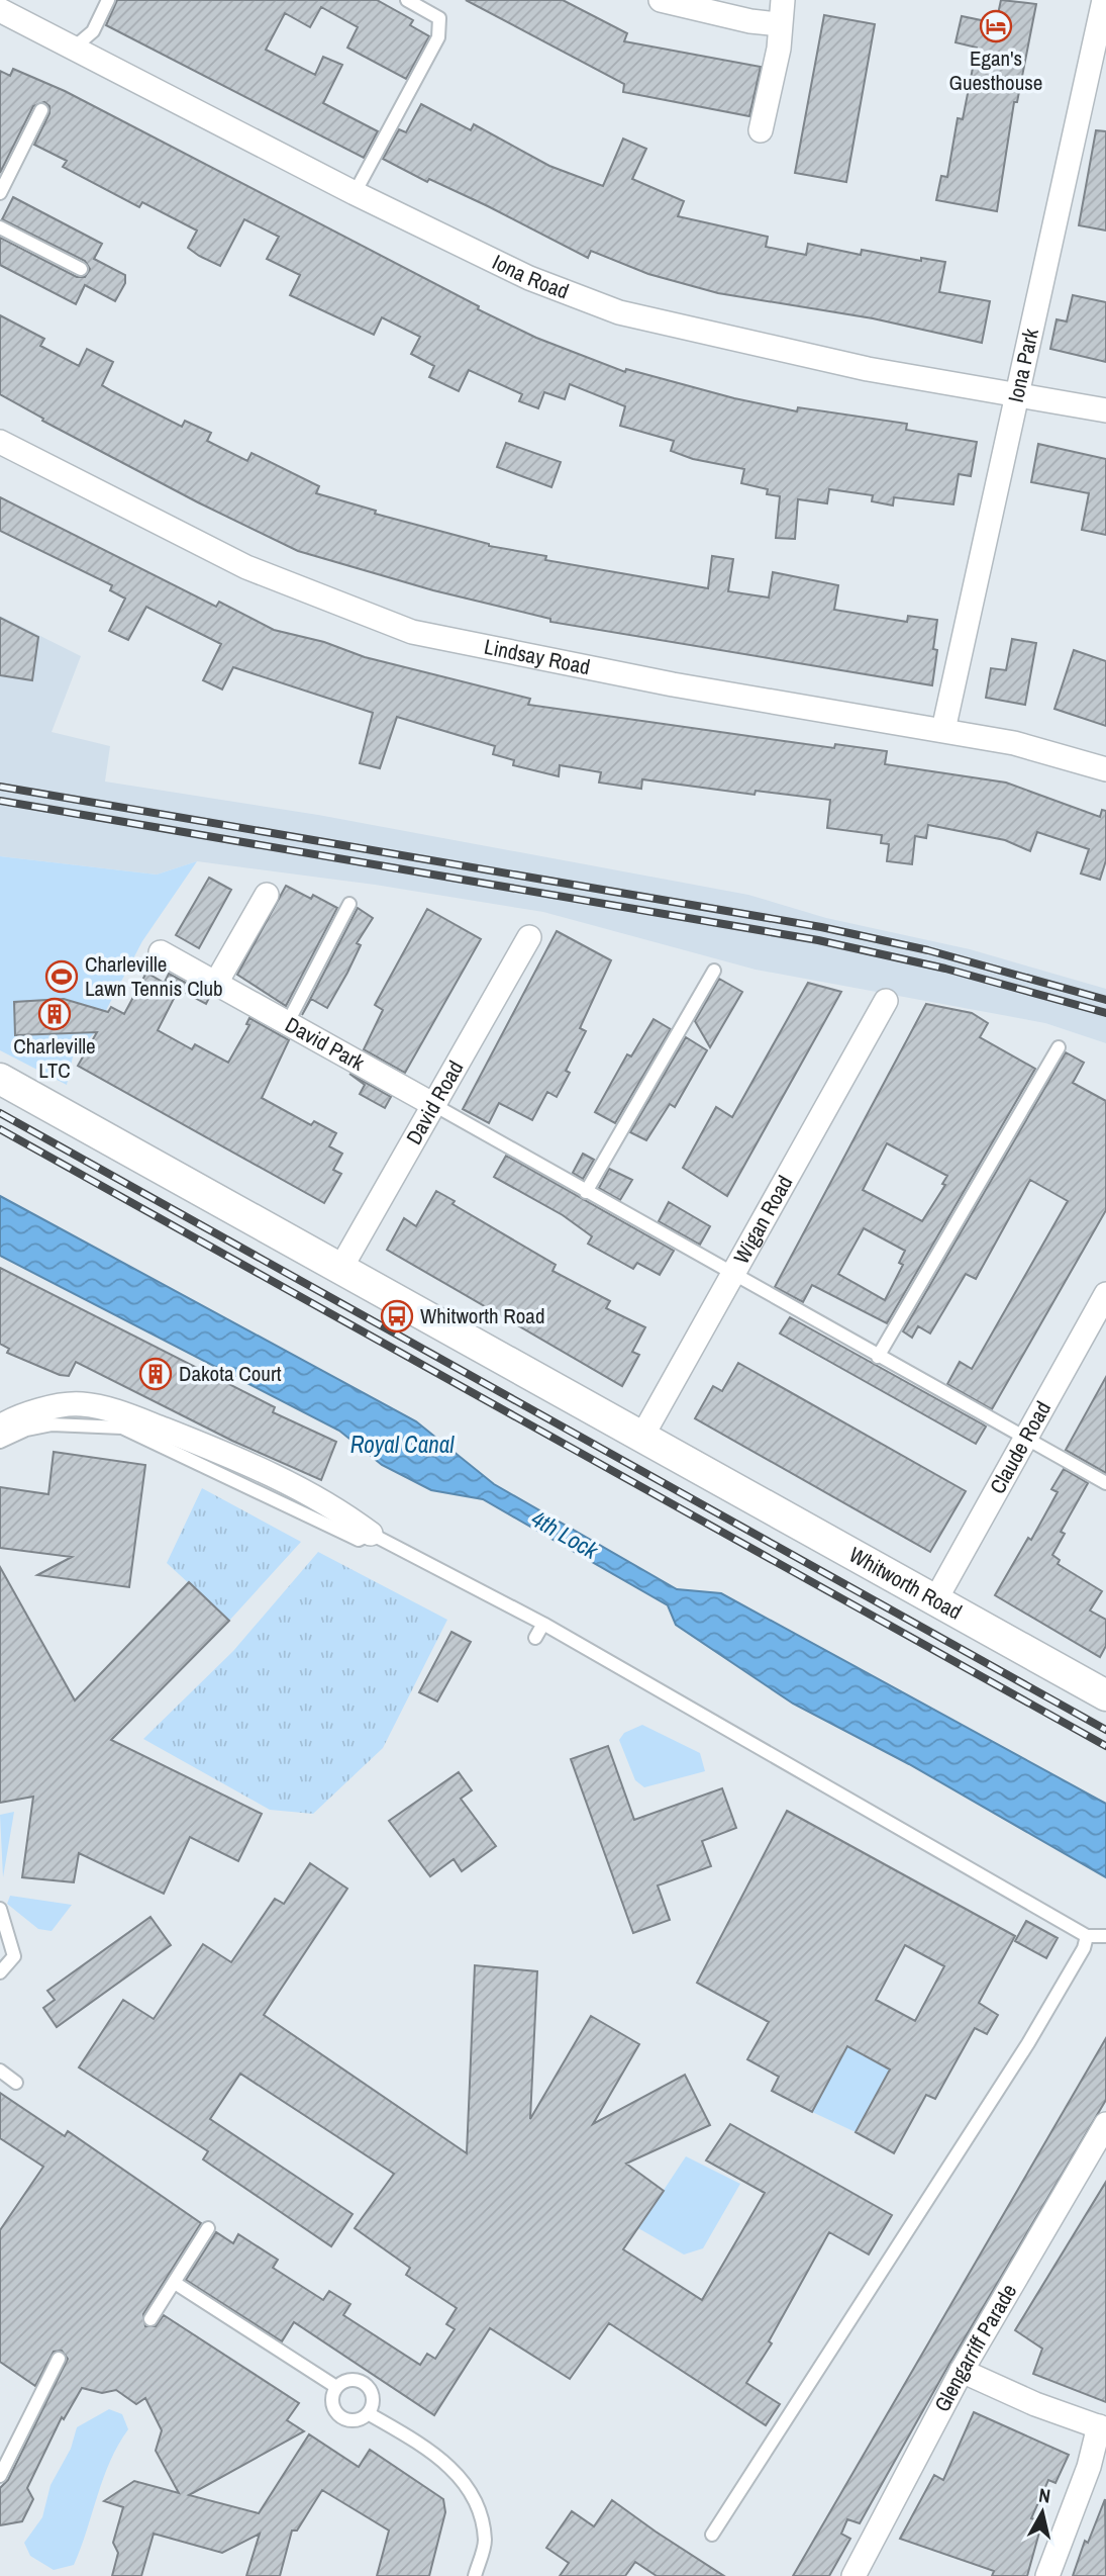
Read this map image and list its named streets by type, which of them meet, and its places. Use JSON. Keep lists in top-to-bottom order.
{
  "streets": {
    "street": [
      "Iona Road",
      "Iona Park",
      "Lindsay Road",
      "David Park",
      "David Road",
      "Wigan Road",
      "Claude Road",
      "Whitworth Road",
      "Glengarriff Parade"
    ]
  },
  "crossings": [
    ["Iona Road", "Iona Park"],
    ["Iona Park", "Lindsay Road"],
    ["David Park", "David Road"],
    ["David Road", "Whitworth Road"],
    ["Wigan Road", "Whitworth Road"],
    ["Claude Road", "Whitworth Road"]
  ],
  "water": ["Royal Canal", "4th Lock"],
  "places": {
    "hotel": ["Egan's Guesthouse"],
    "sports": ["Charleville Lawn Tennis Club"],
    "building": ["Charleville LTC", "Dakota Court"],
    "bus stop": ["Whitworth Road"]
  },
  "north": "top"
}
